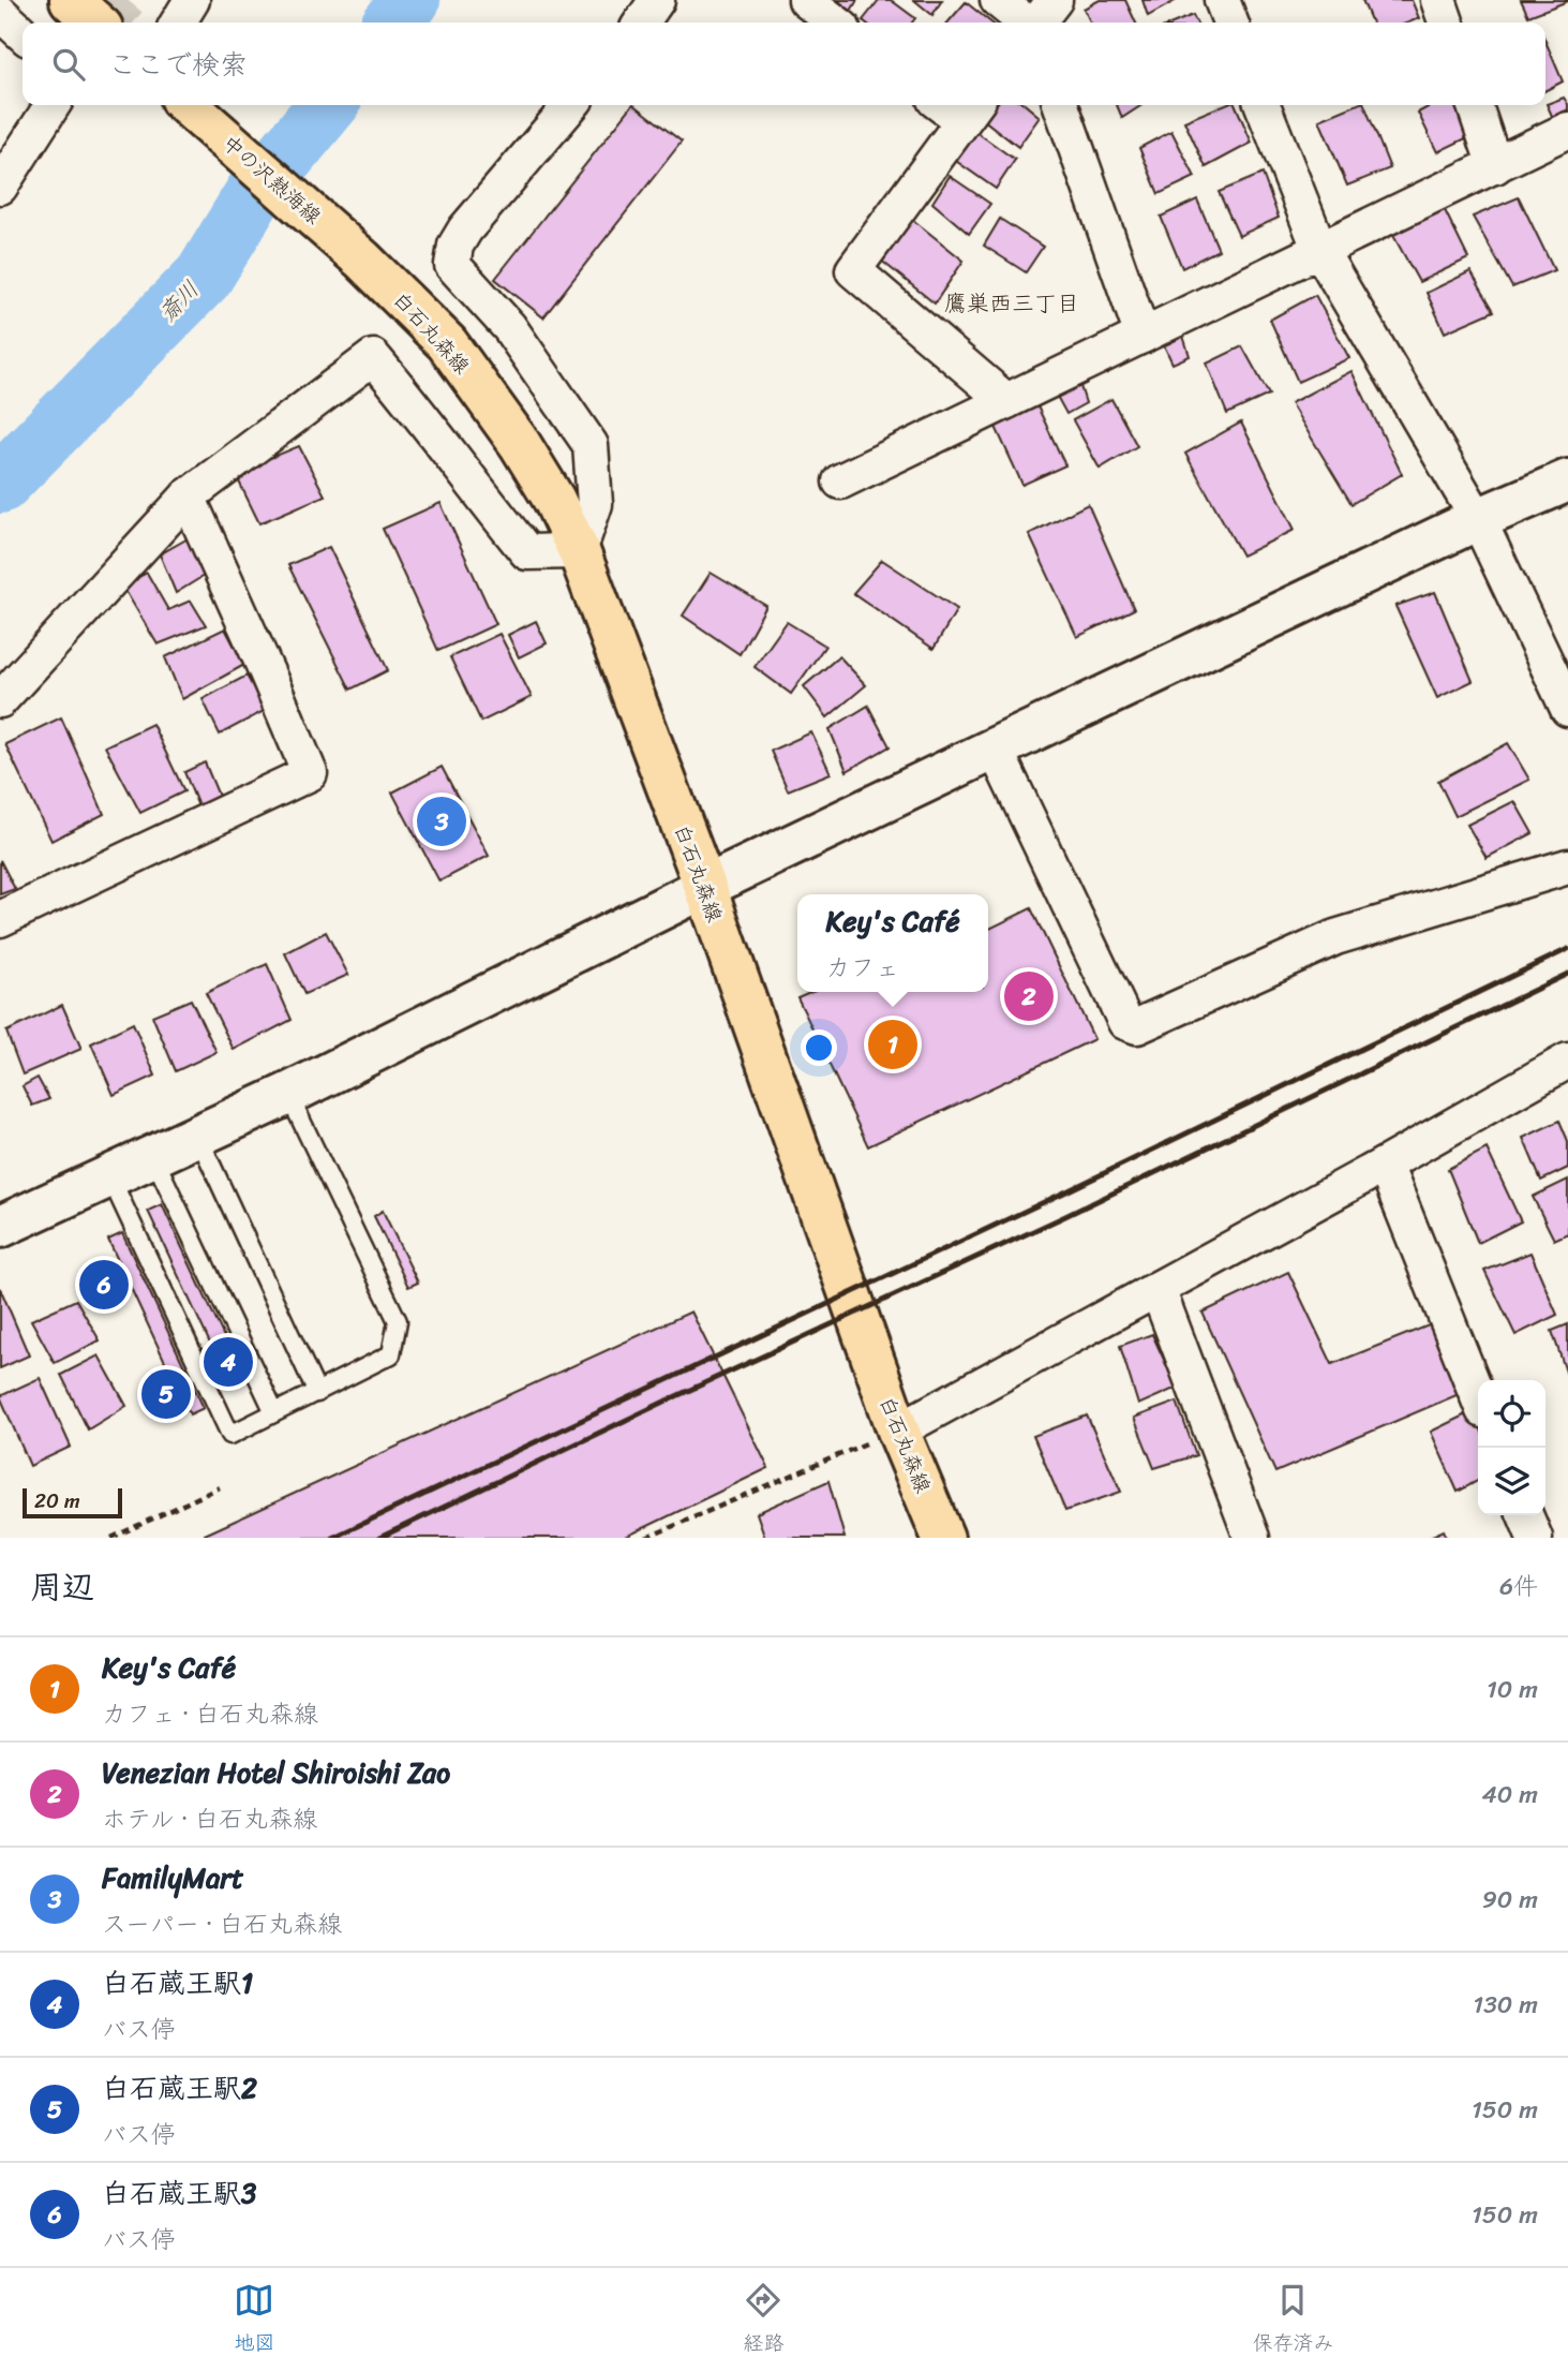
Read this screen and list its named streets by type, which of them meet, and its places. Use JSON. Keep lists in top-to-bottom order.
{
  "streets": {
    "main road": ["中の沢熱海線", "白石丸森線"]
  },
  "crossings": [
    ["中の沢熱海線", "白石丸森線"]
  ],
  "districts": ["鷹巣西三丁目"],
  "water": ["斎川"],
  "scale_bar": "20 m",
  "page": {
    "search": "ここで検索",
    "pins": [
      "3",
      "2",
      "1",
      "6",
      "4",
      "5"
    ],
    "popup": ["Key's Café", "カフェ"],
    "scale": "20 m",
    "heading": ["周辺", "6件"],
    "list": [
      {
        "mark": "1",
        "name": "Key's Café",
        "note": "カフェ · 白石丸森線",
        "value": "10 m"
      },
      {
        "mark": "2",
        "name": "Venezian Hotel Shiroishi Zao",
        "note": "ホテル · 白石丸森線",
        "value": "40 m"
      },
      {
        "mark": "3",
        "name": "FamilyMart",
        "note": "スーパー · 白石丸森線",
        "value": "90 m"
      },
      {
        "mark": "4",
        "name": "白石蔵王駅1",
        "note": "バス停",
        "value": "130 m"
      },
      {
        "mark": "5",
        "name": "白石蔵王駅2",
        "note": "バス停",
        "value": "150 m"
      },
      {
        "mark": "6",
        "name": "白石蔵王駅3",
        "note": "バス停",
        "value": "150 m"
      }
    ],
    "nav": ["地図", "経路", "保存済み"]
  }
}
